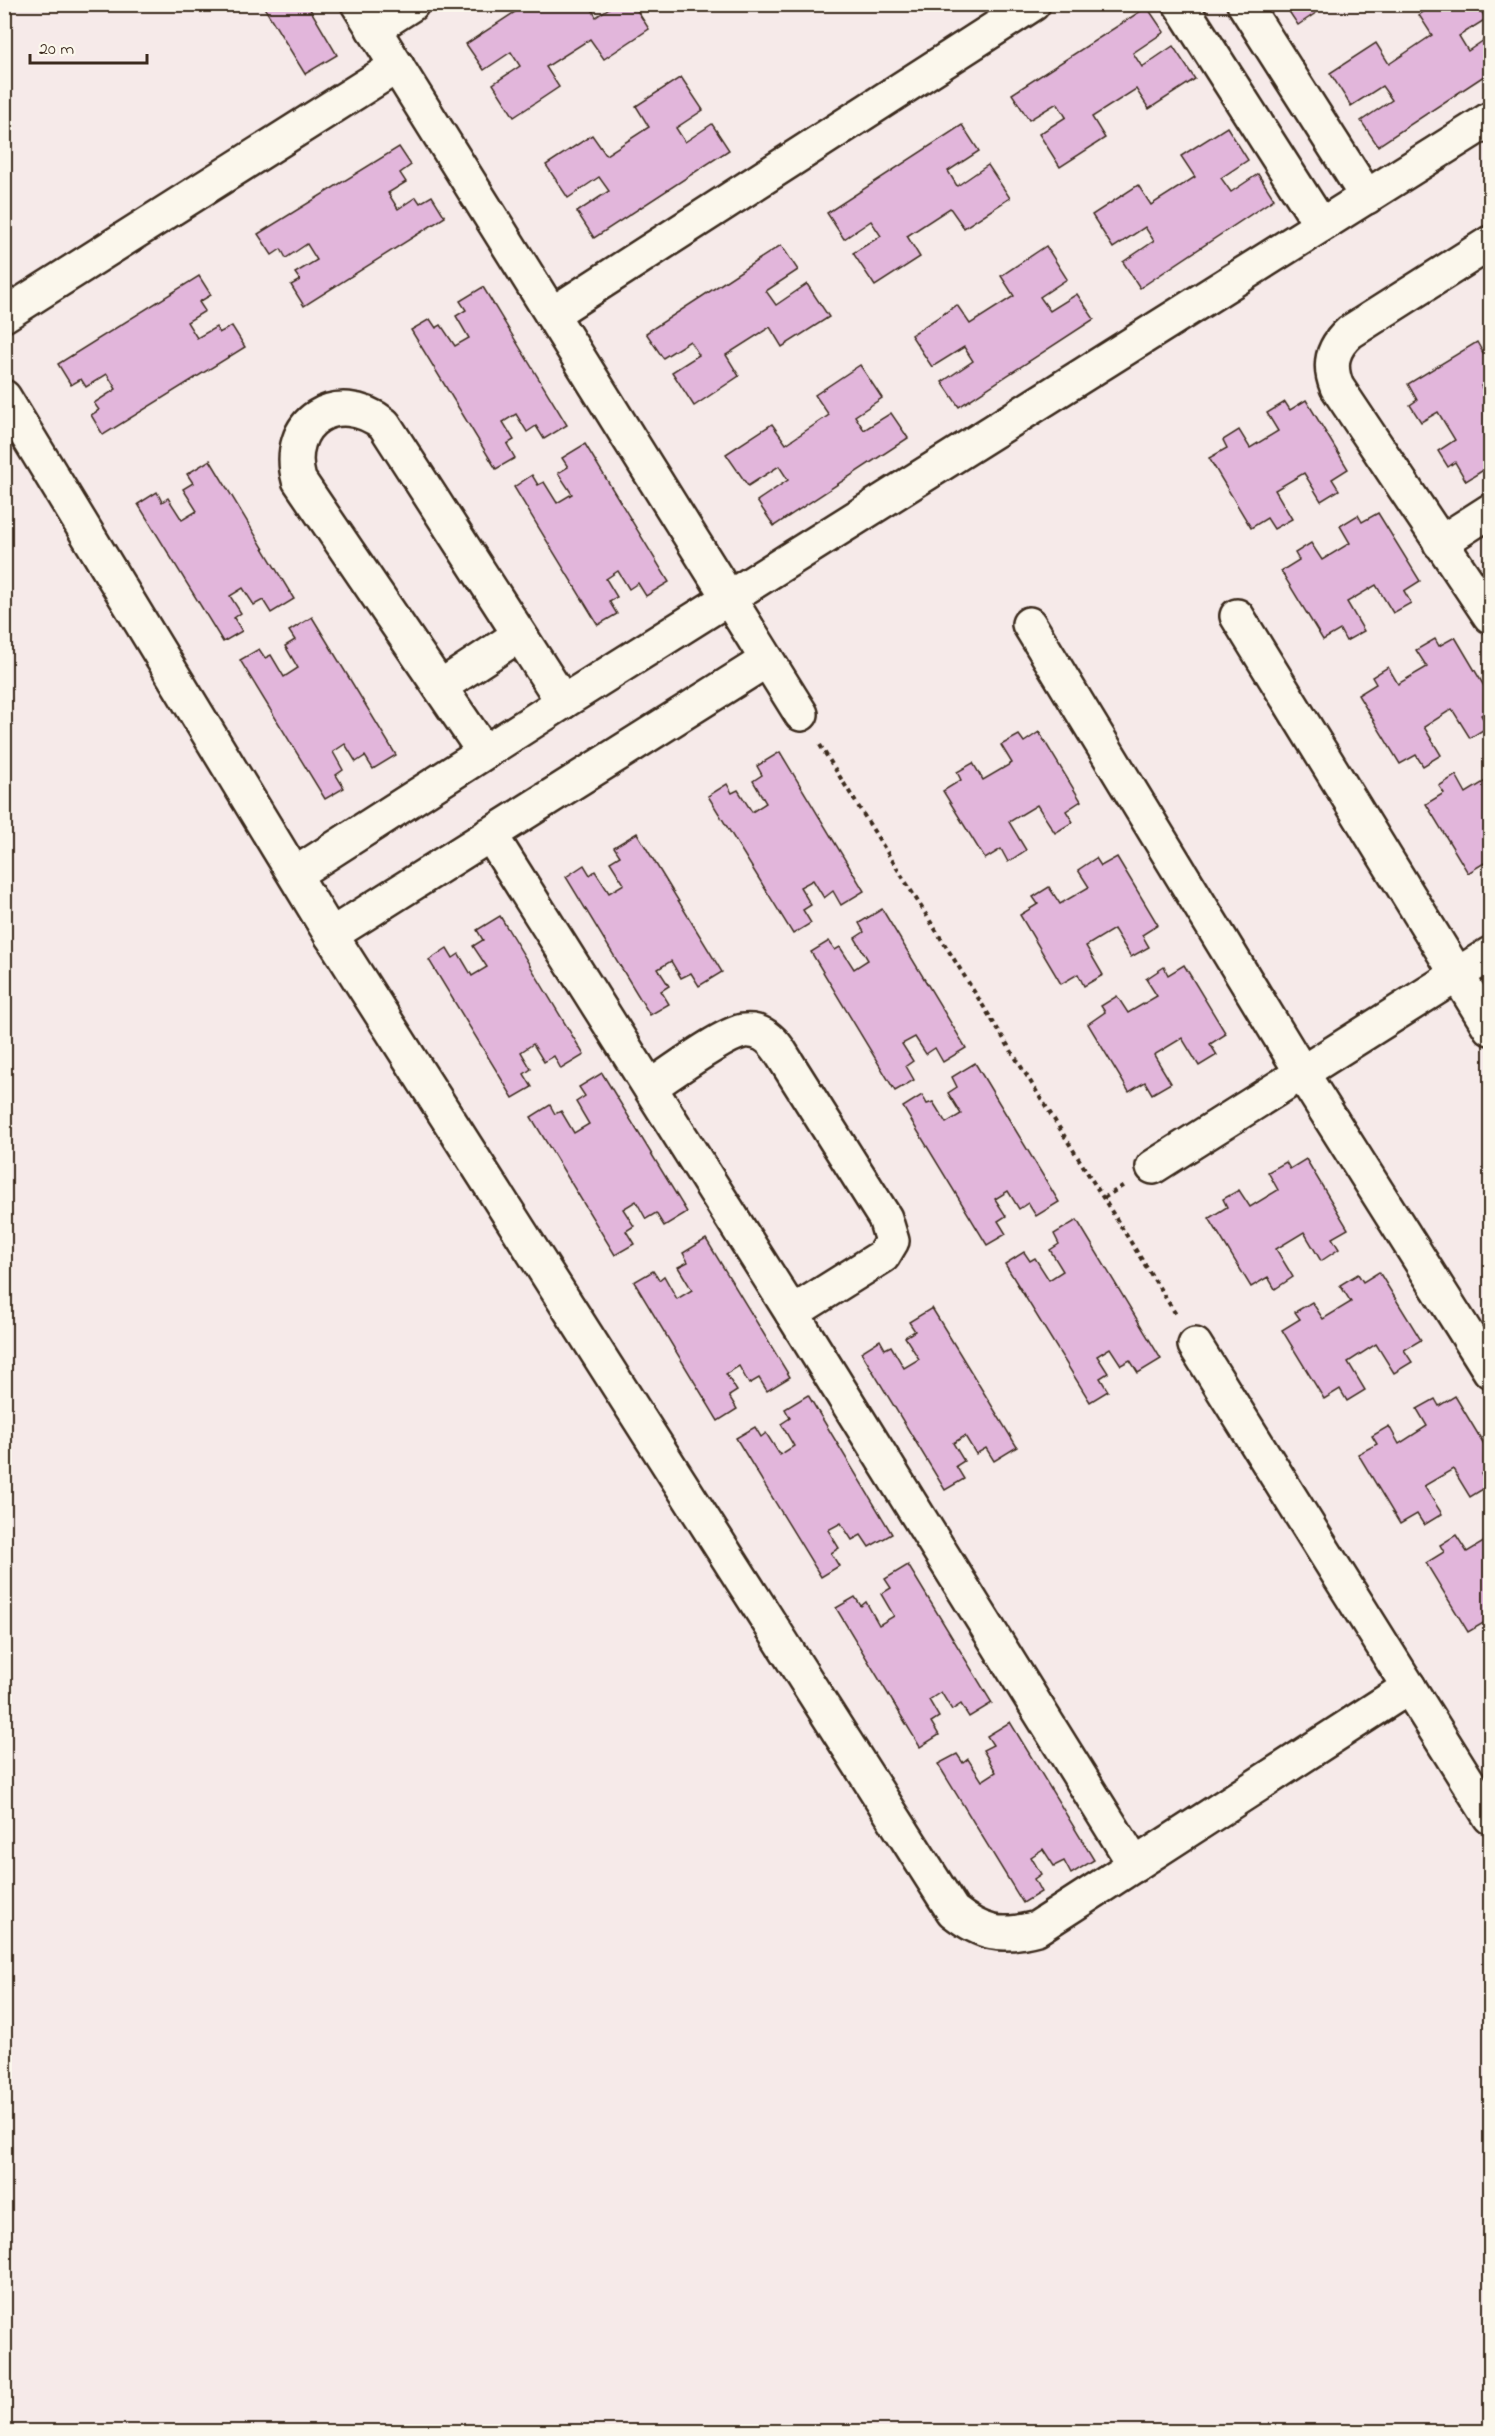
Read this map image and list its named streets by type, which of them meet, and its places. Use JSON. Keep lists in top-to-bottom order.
{
  "scale_bar": "20 m"
}
